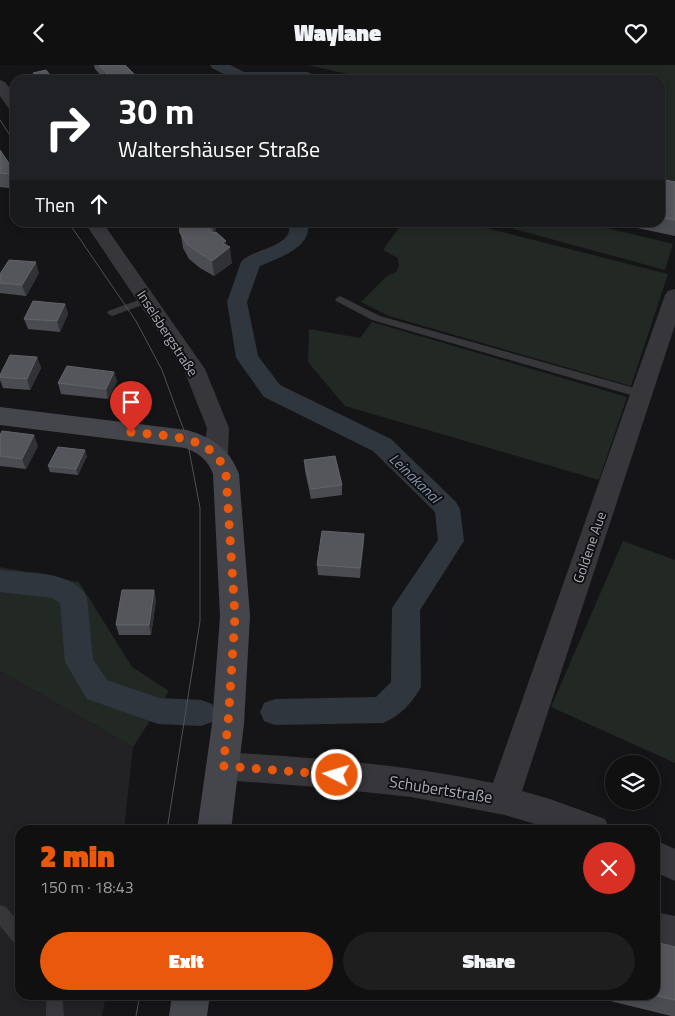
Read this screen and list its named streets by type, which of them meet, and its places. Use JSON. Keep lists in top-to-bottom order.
{
  "streets": {
    "street": ["Inselsbergstraße", "Goldene Aue", "Schubertstraße"]
  },
  "crossings": [
    ["Goldene Aue", "Schubertstraße"]
  ],
  "water": ["Leinakanal"],
  "page": {
    "header": "Waylane",
    "turn": ["30 m", "Waltershäuser Straße"],
    "then": "Then",
    "heading": ["2 min", "150 m · 18:43"],
    "buttons": ["Exit", "Share"]
  }
}
